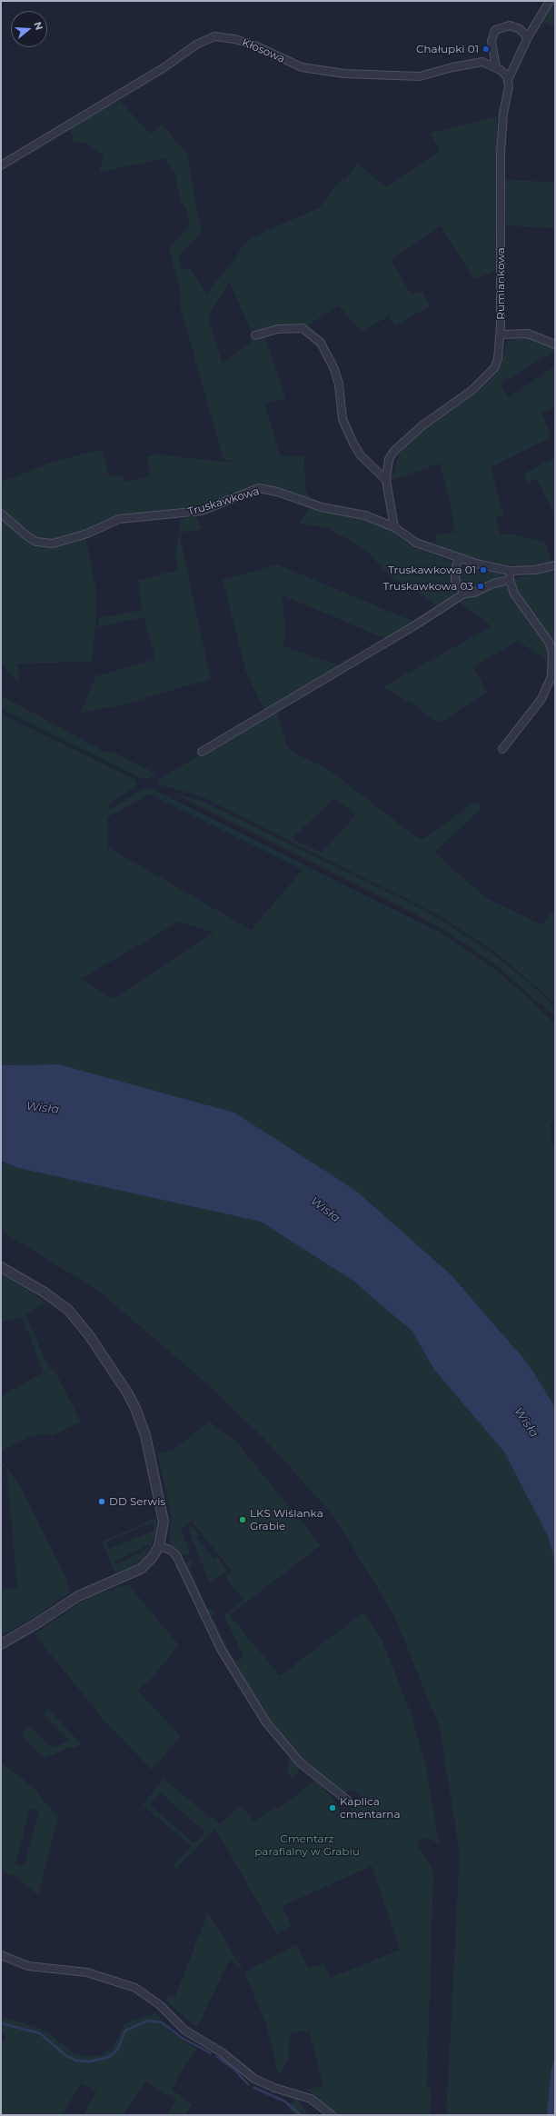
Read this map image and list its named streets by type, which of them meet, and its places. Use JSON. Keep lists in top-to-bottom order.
{
  "streets": {
    "street": ["Kłosowa", "Rumiankowa", "Truskawkowa"]
  },
  "crossings": [
    ["Rumiankowa", "Truskawkowa"]
  ],
  "water": ["Wisła"],
  "parks": ["Cmentarz parafialny w Grabiu"],
  "places": [
    "Chałupki 01",
    "Truskawkowa 01",
    "Truskawkowa 03",
    "DD Serwis",
    "LKS Wiślanka Grabie",
    "Kaplica cmentarna"
  ],
  "north": "right"
}
